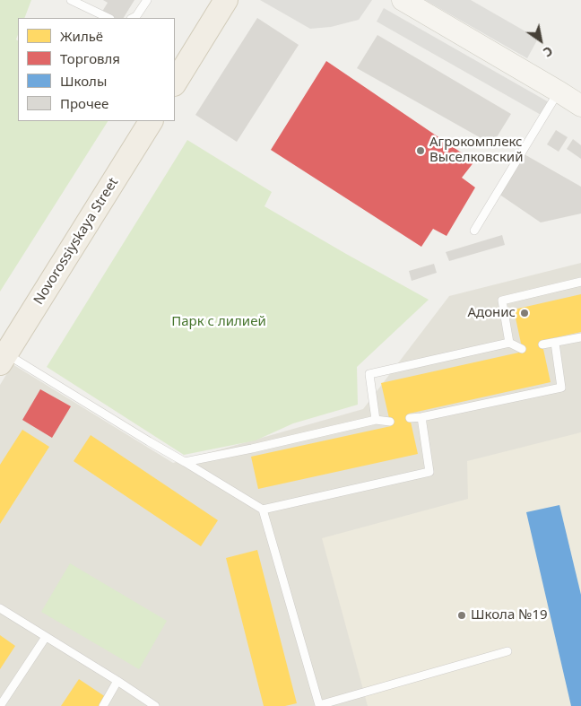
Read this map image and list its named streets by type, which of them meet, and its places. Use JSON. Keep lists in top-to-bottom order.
{
  "streets": {
    "main road": ["Novorossiyskaya Street"]
  },
  "parks": ["Парк с лилией"],
  "places": ["Агрокомплекс Выселковский", "Адонис", "Школа №19"],
  "legend": [
    "Жильё",
    "Торговля",
    "Школы",
    "Прочее"
  ],
  "north": "bottom right"
}
